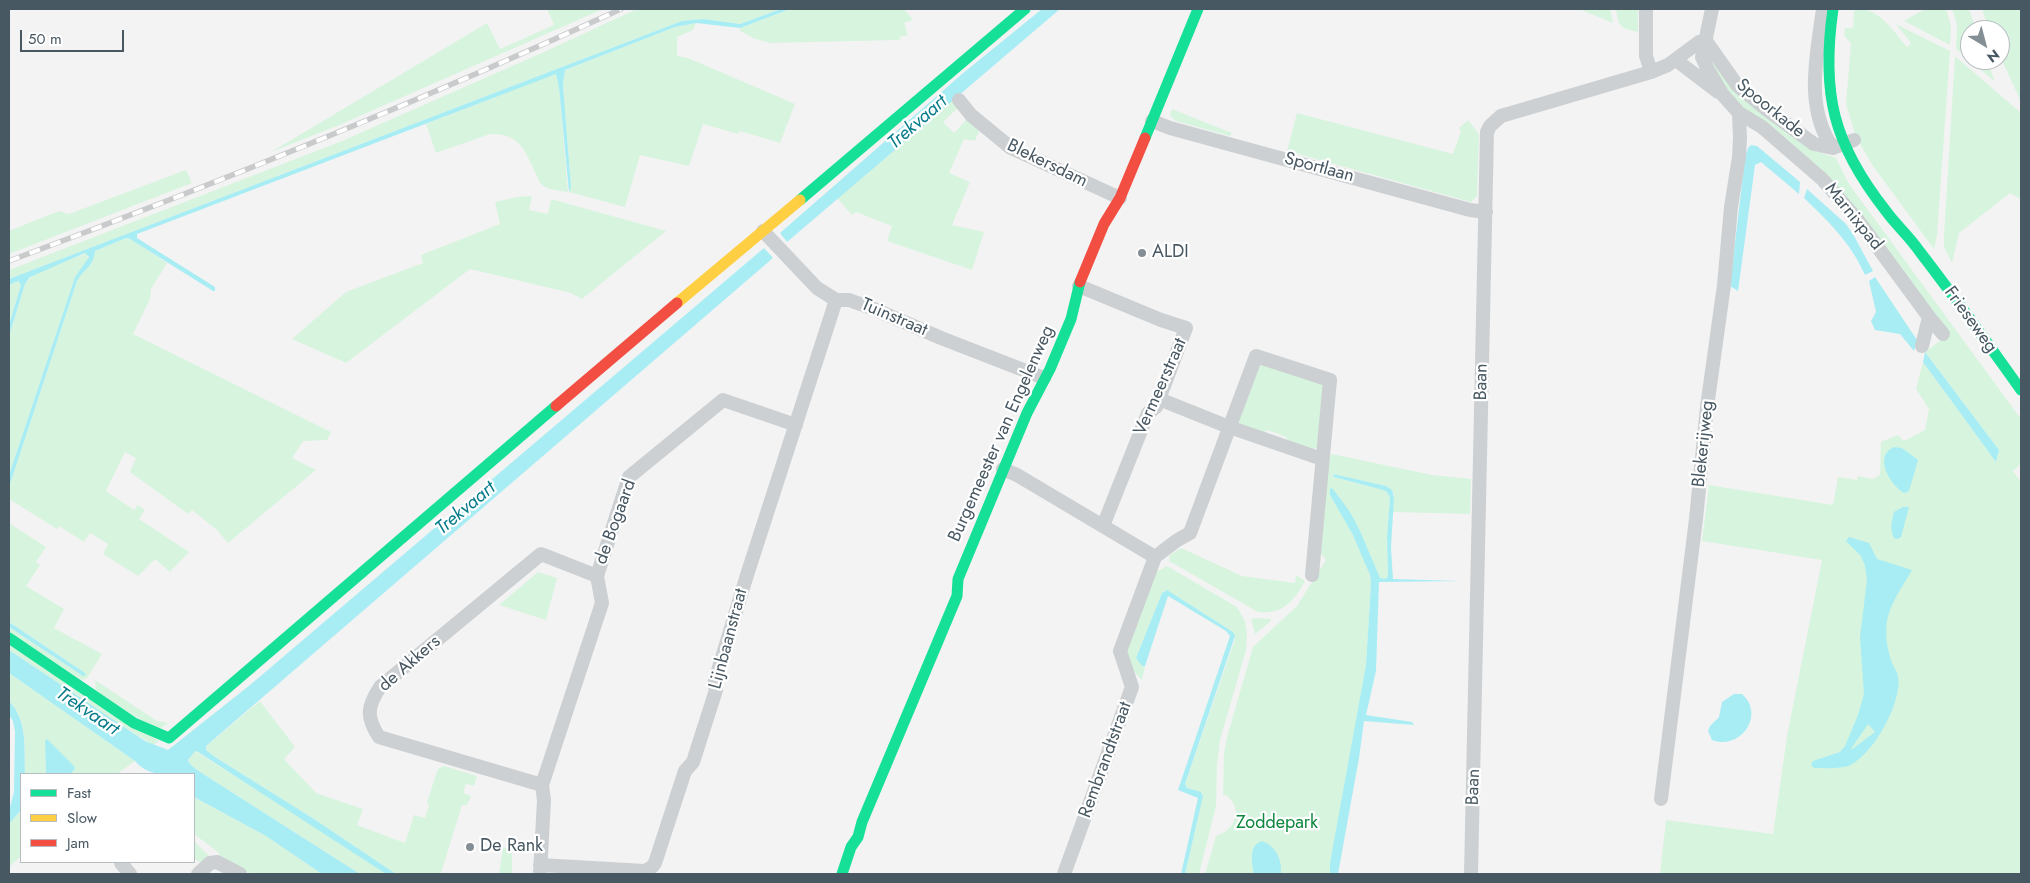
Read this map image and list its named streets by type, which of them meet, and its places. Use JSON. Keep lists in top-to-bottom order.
{
  "streets": {
    "street": [
      "Spoorkade",
      "Blekersdam",
      "Sportlaan",
      "Marnixpad",
      "Tuinstraat",
      "Frieseweg",
      "Baan",
      "Vermeerstraat",
      "Burgemeester van Engelenweg",
      "Blekerijweg",
      "de Bogaard",
      "Lijnbaanstraat",
      "de Akkers",
      "Rembrandtstraat"
    ]
  },
  "crossings": [
    ["Spoorkade", "Frieseweg"],
    ["Spoorkade", "Baan"],
    ["Blekersdam", "Burgemeester van Engelenweg"],
    ["Sportlaan", "Baan"],
    ["Sportlaan", "Burgemeester van Engelenweg"],
    ["Marnixpad", "Frieseweg"],
    ["Marnixpad", "Blekerijweg"],
    ["Tuinstraat", "Burgemeester van Engelenweg"],
    ["Tuinstraat", "Lijnbaanstraat"],
    ["Vermeerstraat", "Burgemeester van Engelenweg"],
    ["de Bogaard", "Lijnbaanstraat"],
    ["de Bogaard", "de Akkers"]
  ],
  "water": ["Trekvaart"],
  "parks": ["Zoddepark"],
  "places": ["ALDI", "De Rank"],
  "legend": ["Fast", "Slow", "Jam"],
  "scale_bar": "50 m",
  "north": "bottom right"
}
